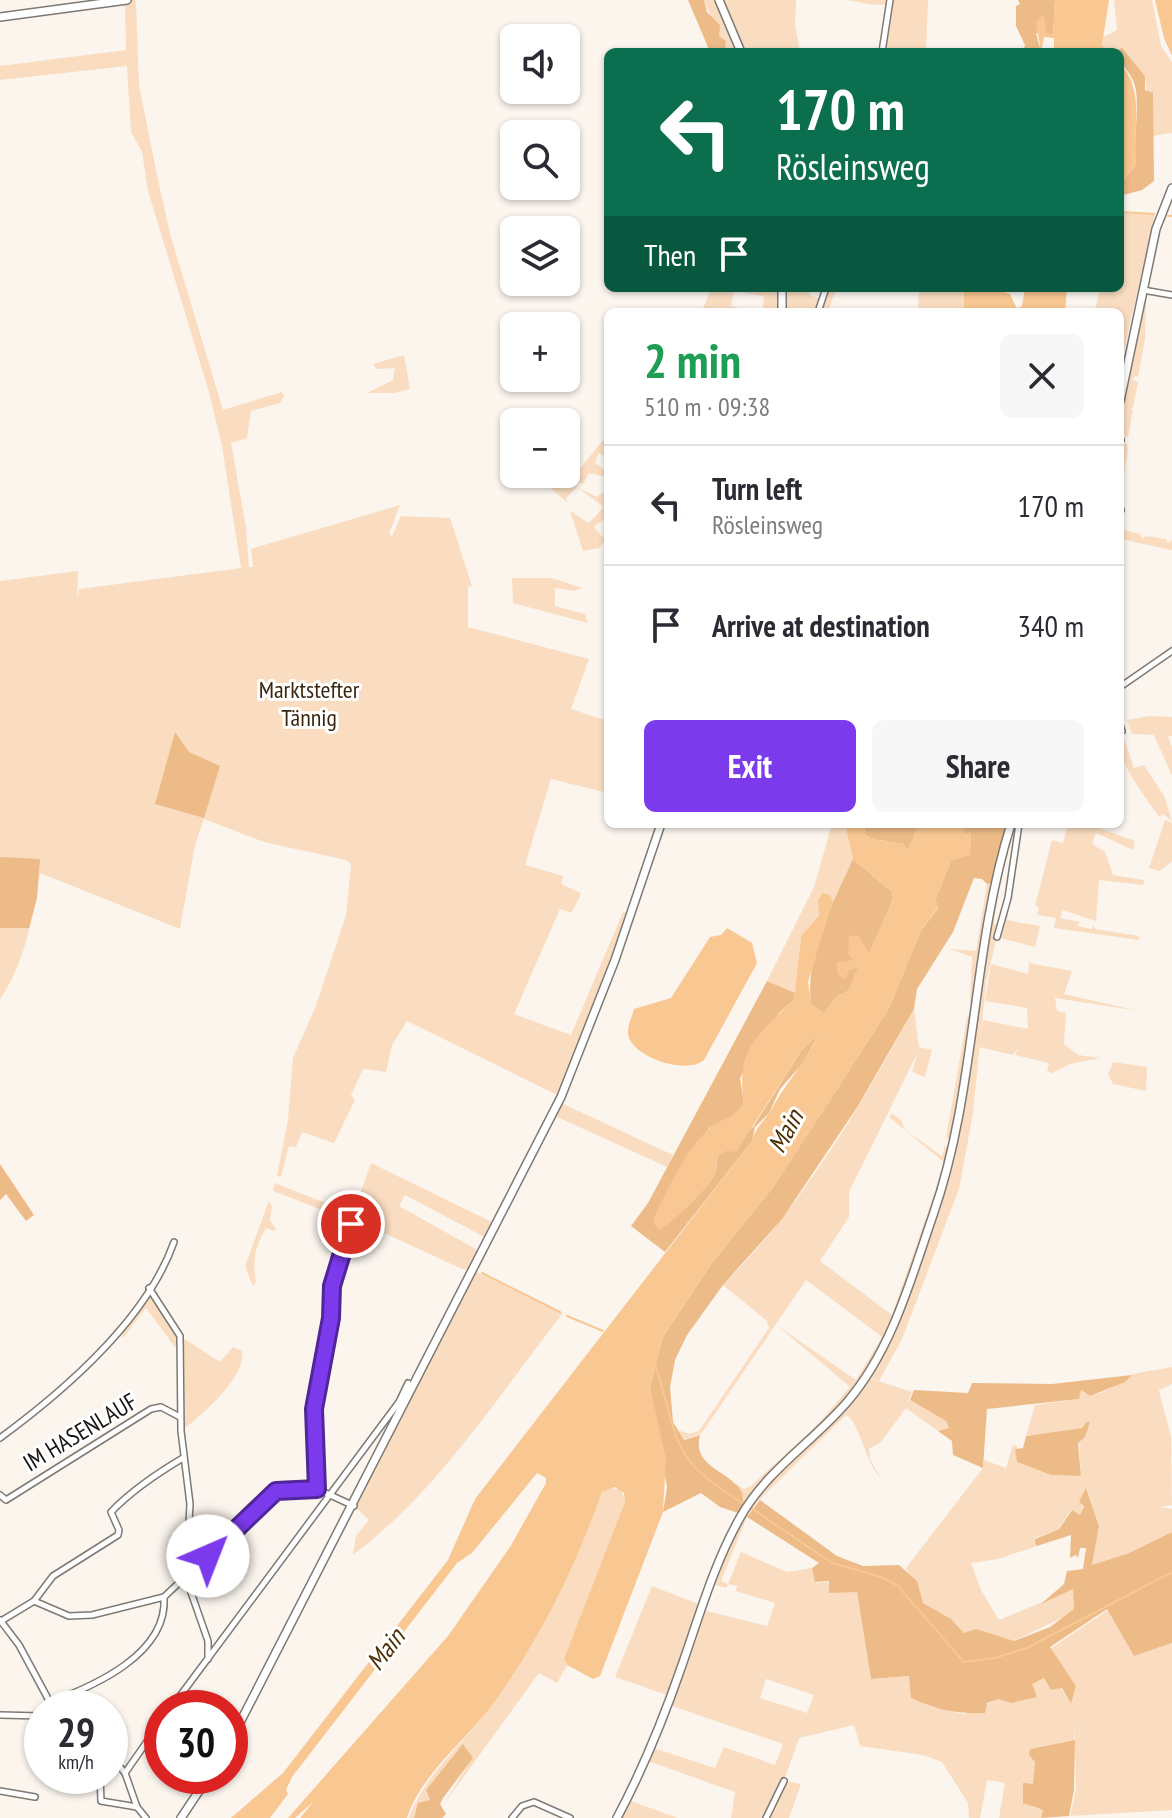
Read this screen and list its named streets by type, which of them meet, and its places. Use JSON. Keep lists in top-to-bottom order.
{
  "streets": {
    "street": ["IM HASENLAUF"]
  },
  "water": ["Main"],
  "parks": ["Marktstefter Tännig"],
  "page": {
    "map_buttons": ["+", "−"],
    "turn": ["170 m", "Rösleinsweg"],
    "then": "Then",
    "heading": ["2 min", "510 m · 09:38"],
    "list": [
      {
        "name": "Turn left",
        "note": "Rösleinsweg",
        "value": "170 m"
      },
      {
        "name": "Arrive at destination",
        "value": "340 m"
      }
    ],
    "buttons": ["Exit", "Share"],
    "speed": "29 km/h",
    "limit": "30"
  }
}
